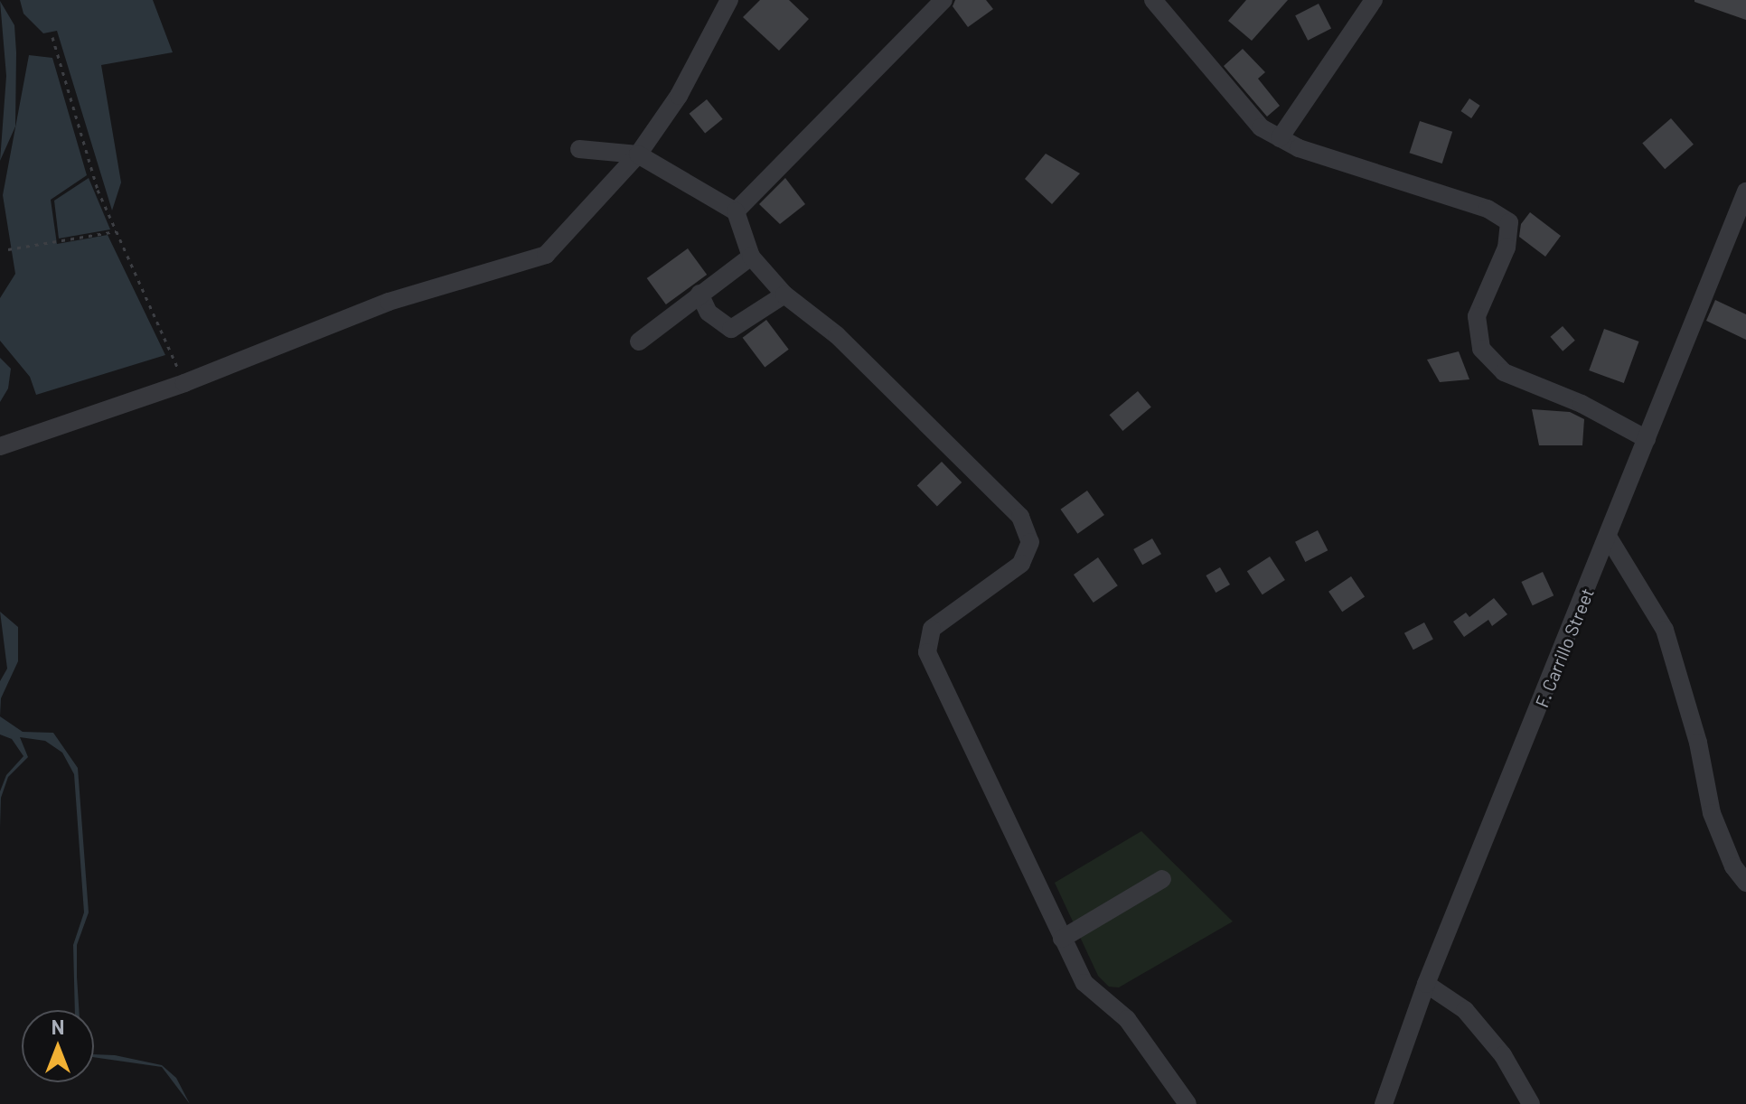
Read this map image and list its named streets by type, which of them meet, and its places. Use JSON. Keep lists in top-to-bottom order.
{
  "streets": {
    "street": ["F. Carrillo Street"]
  },
  "north": "top"
}
